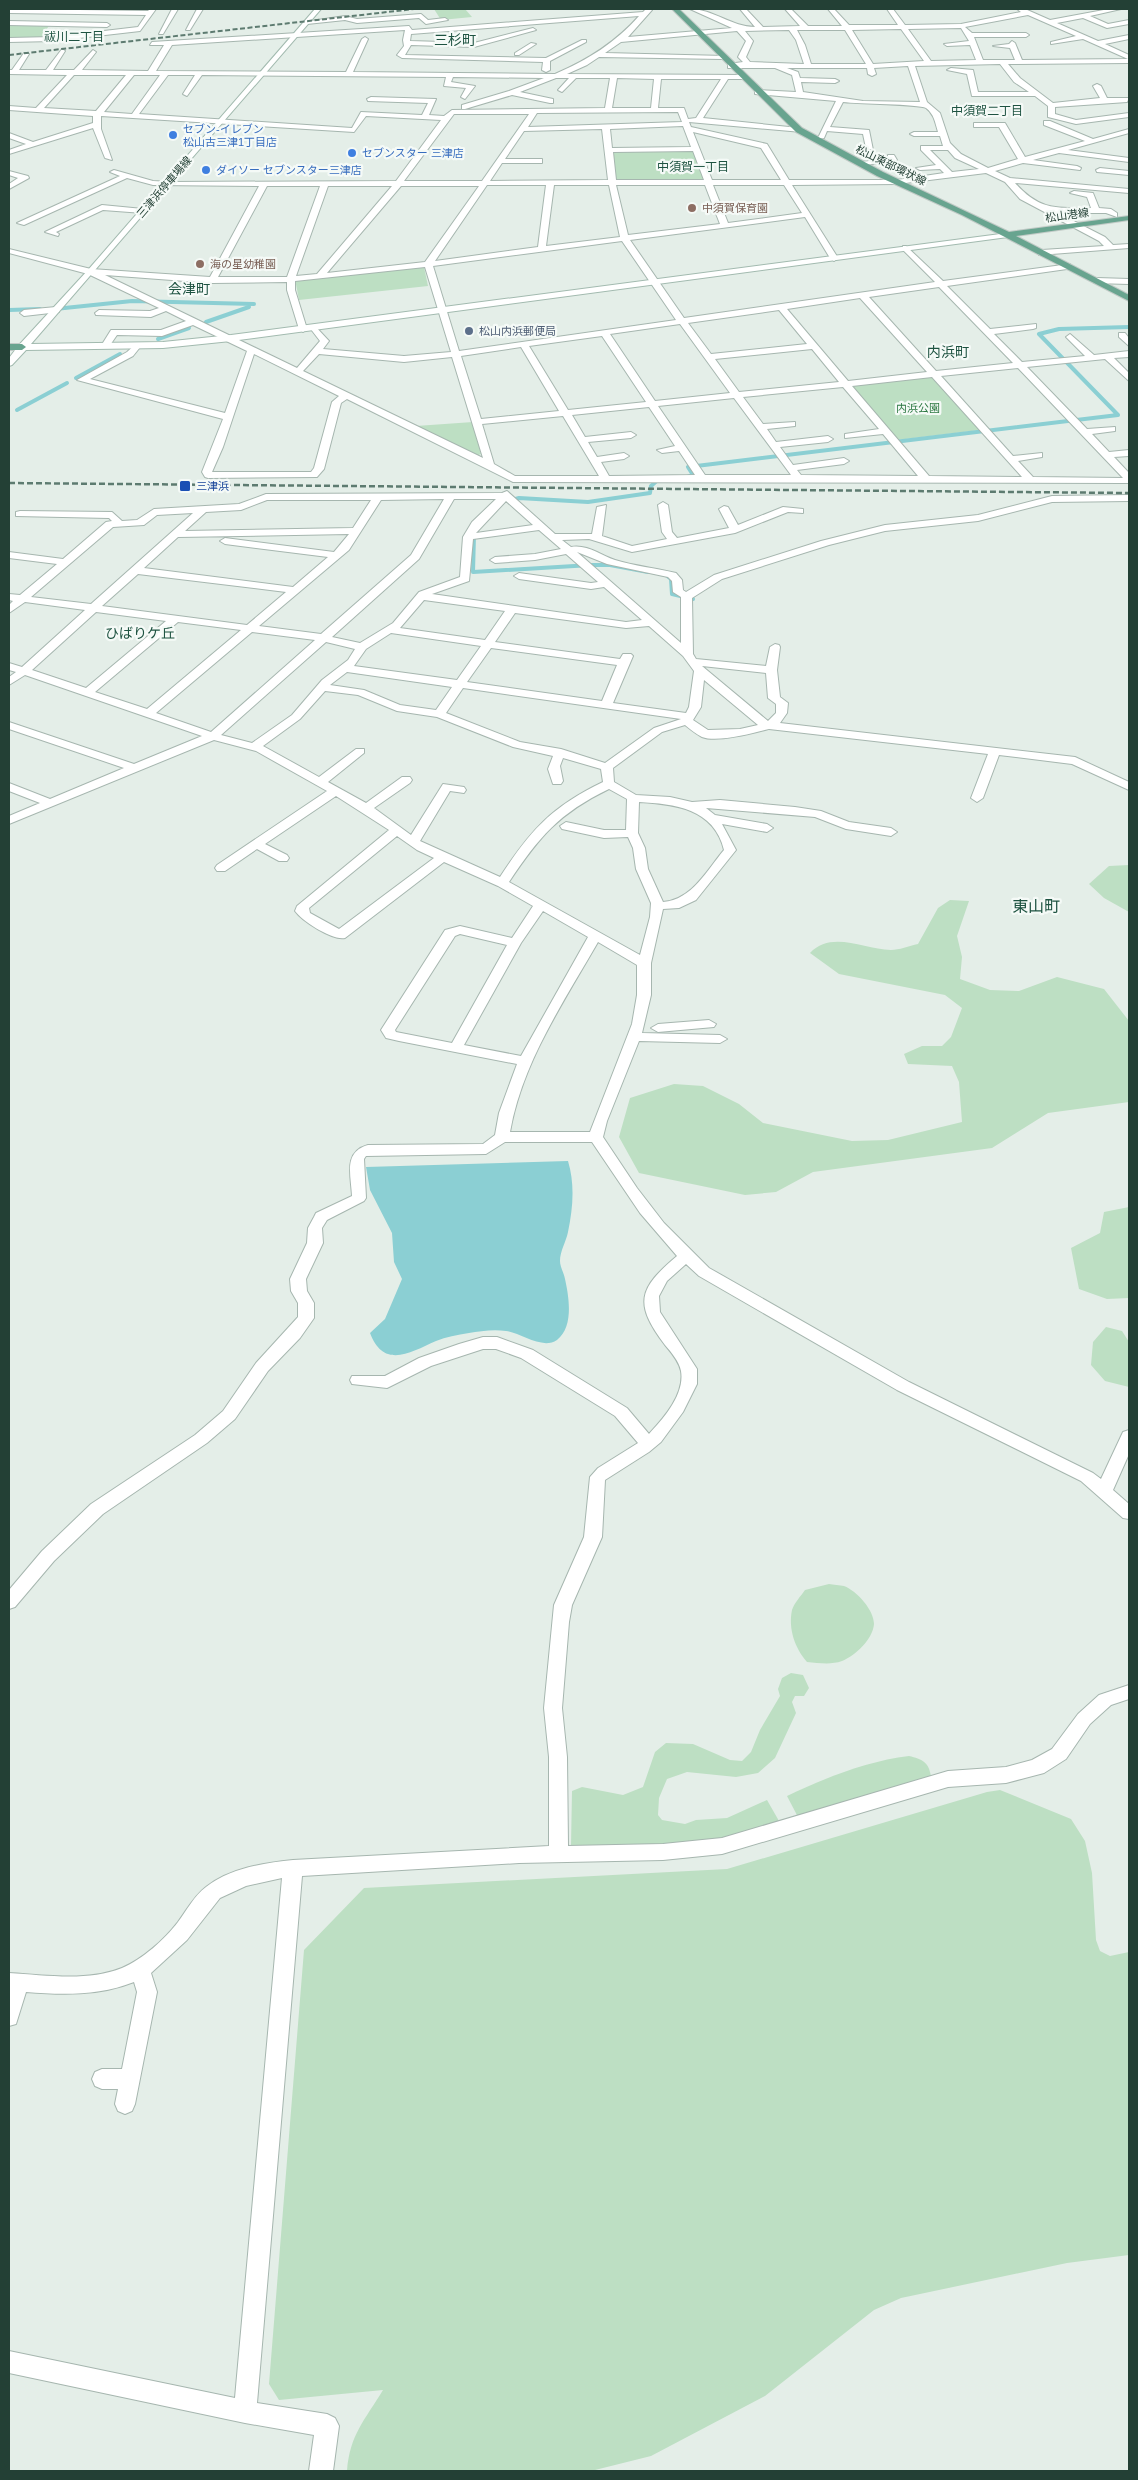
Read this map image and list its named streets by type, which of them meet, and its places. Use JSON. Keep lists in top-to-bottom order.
{
  "streets": {
    "main road": ["松山東部環状線", "松山港線"],
    "street": ["三津浜停車場線"]
  },
  "crossings": [
    ["松山東部環状線", "松山港線"]
  ],
  "districts": [
    "祓川二丁目",
    "三杉町",
    "中須賀二丁目",
    "中須賀一丁目",
    "会津町",
    "内浜町",
    "ひばりケ丘",
    "東山町"
  ],
  "parks": ["内浜公園"],
  "places": {
    "other": [
      "セブン-イレブン 松山古三津1丁目店",
      "セブンスター 三津店",
      "ダイソー セブンスター三津店",
      "中須賀保育園",
      "海の星幼稚園",
      "松山内浜郵便局"
    ],
    "transit": ["三津浜"]
  }
}
